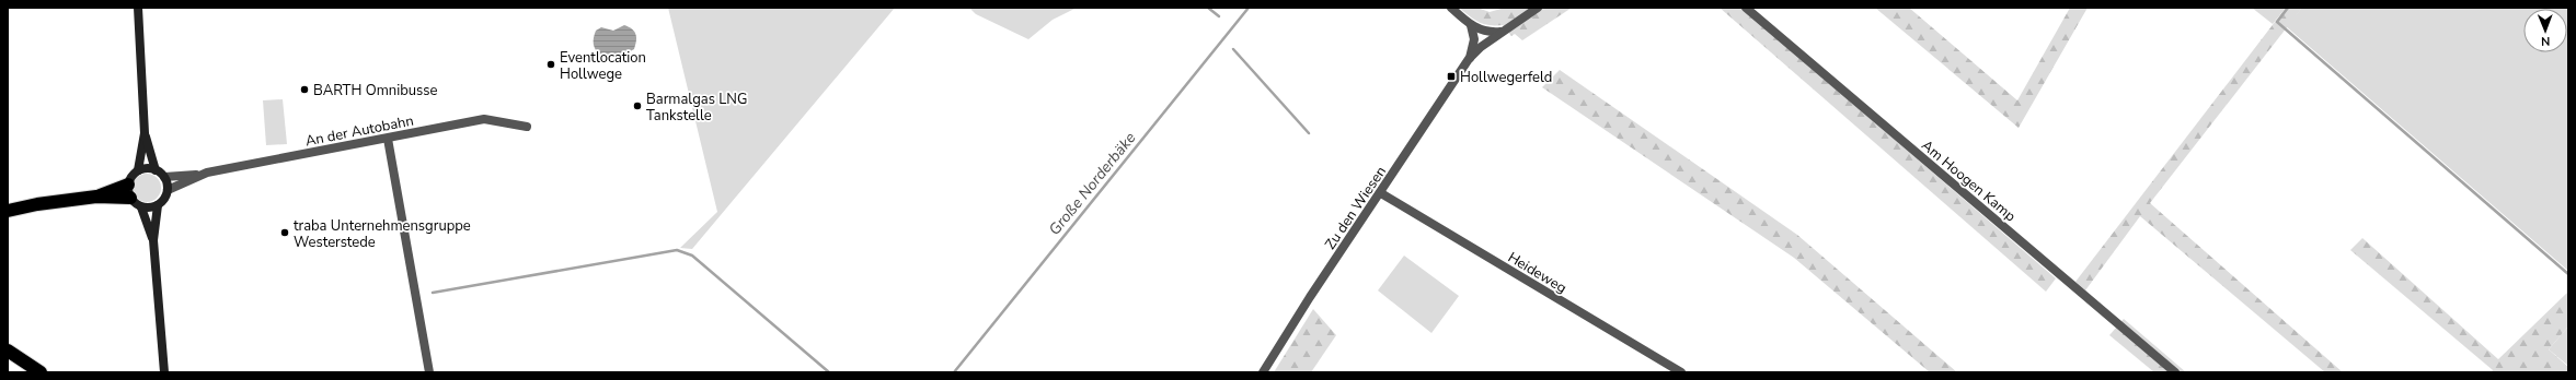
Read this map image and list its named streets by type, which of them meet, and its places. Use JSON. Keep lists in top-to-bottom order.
{
  "streets": {
    "street": [
      "An der Autobahn",
      "Am Hoogen Kamp",
      "Zu den Wiesen",
      "Heideweg"
    ]
  },
  "crossings": [
    ["Zu den Wiesen", "Heideweg"]
  ],
  "water": ["Große Norderbäke"],
  "places": {
    "other": [
      "Eventlocation Hollwege",
      "BARTH Omnibusse",
      "Barmalgas LNG Tankstelle",
      "traba Unternehmensgruppe Westerstede"
    ],
    "transit": ["Hollwegerfeld"]
  },
  "north": "bottom"
}
